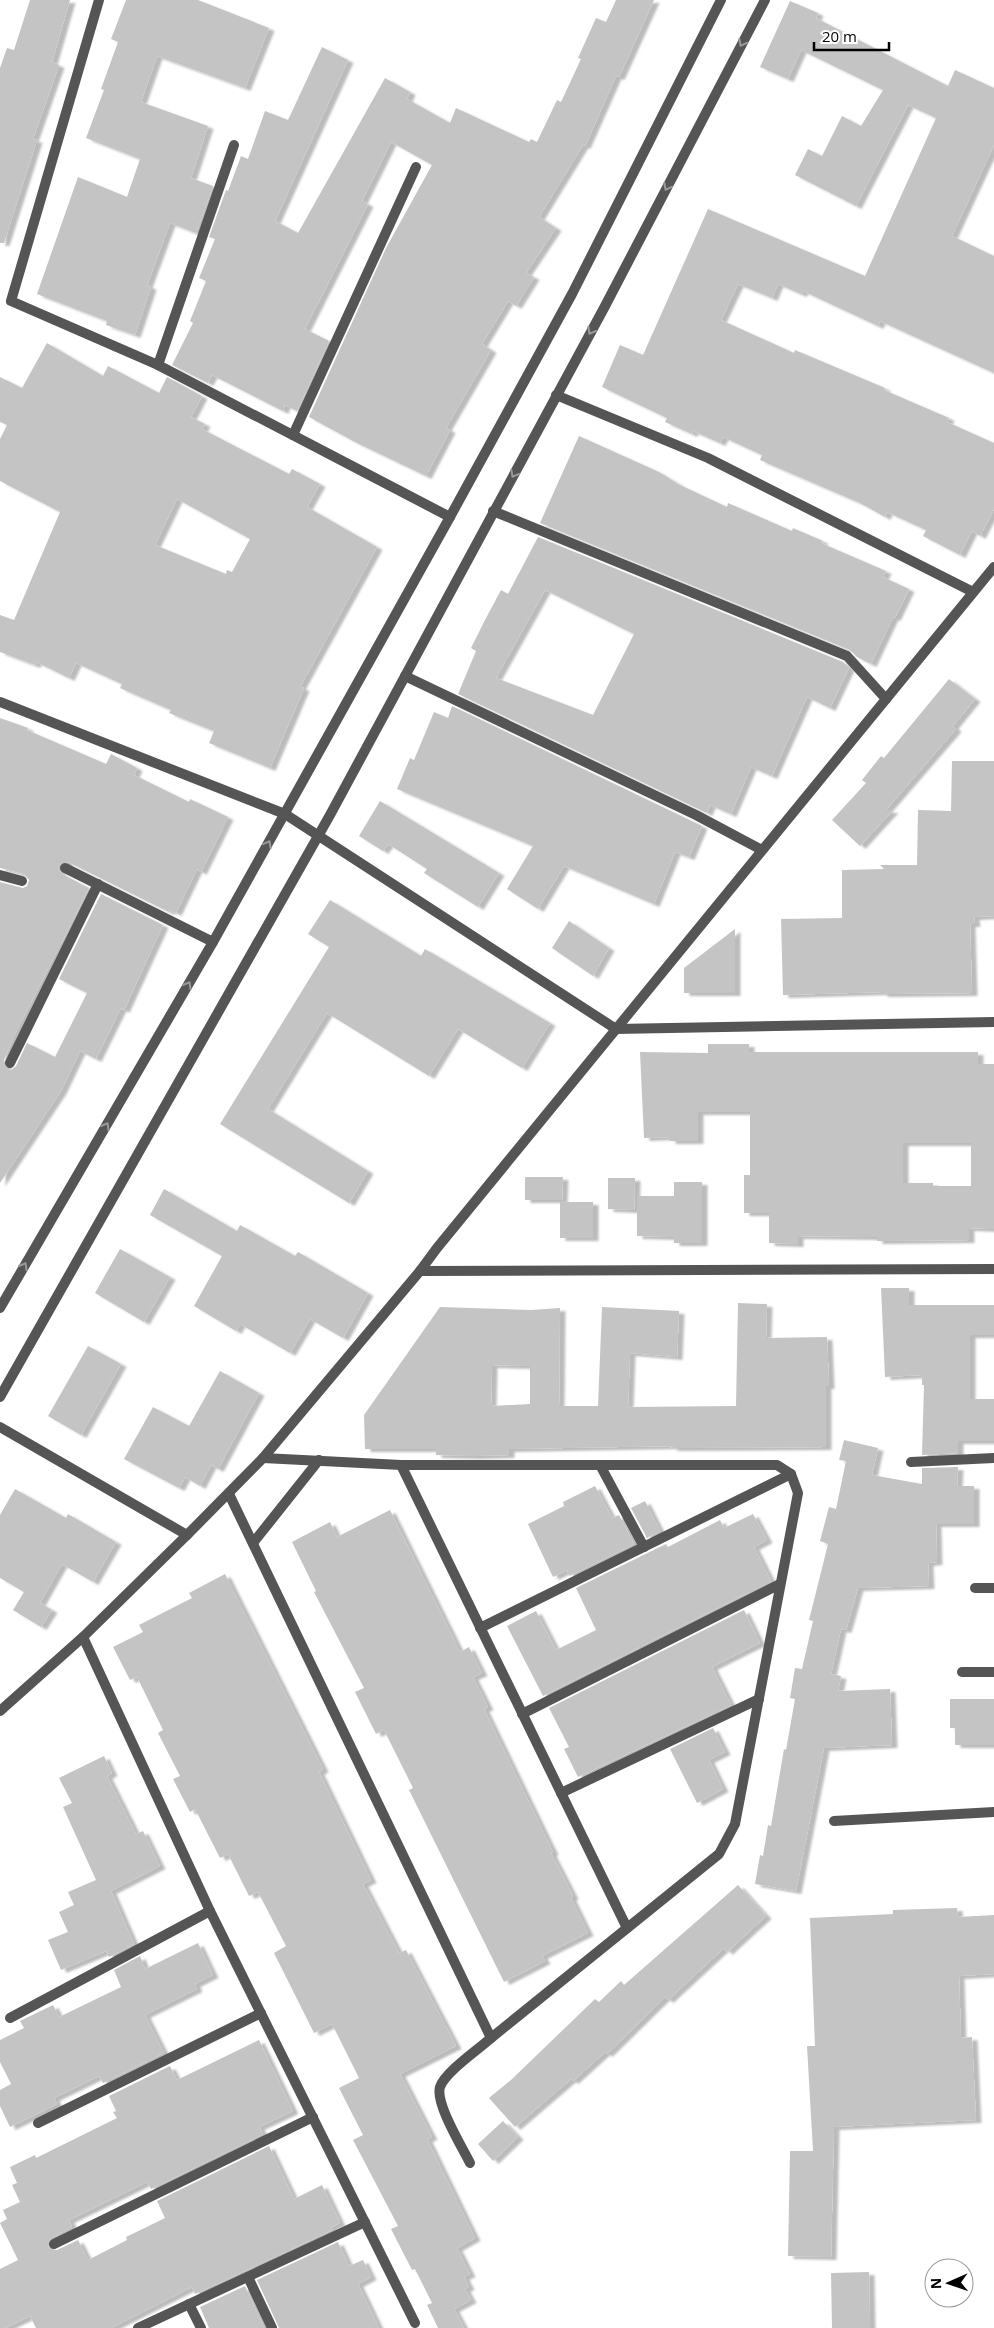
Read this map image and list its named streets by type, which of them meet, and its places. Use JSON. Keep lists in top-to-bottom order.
{
  "scale_bar": "20 m",
  "north": "left"
}
